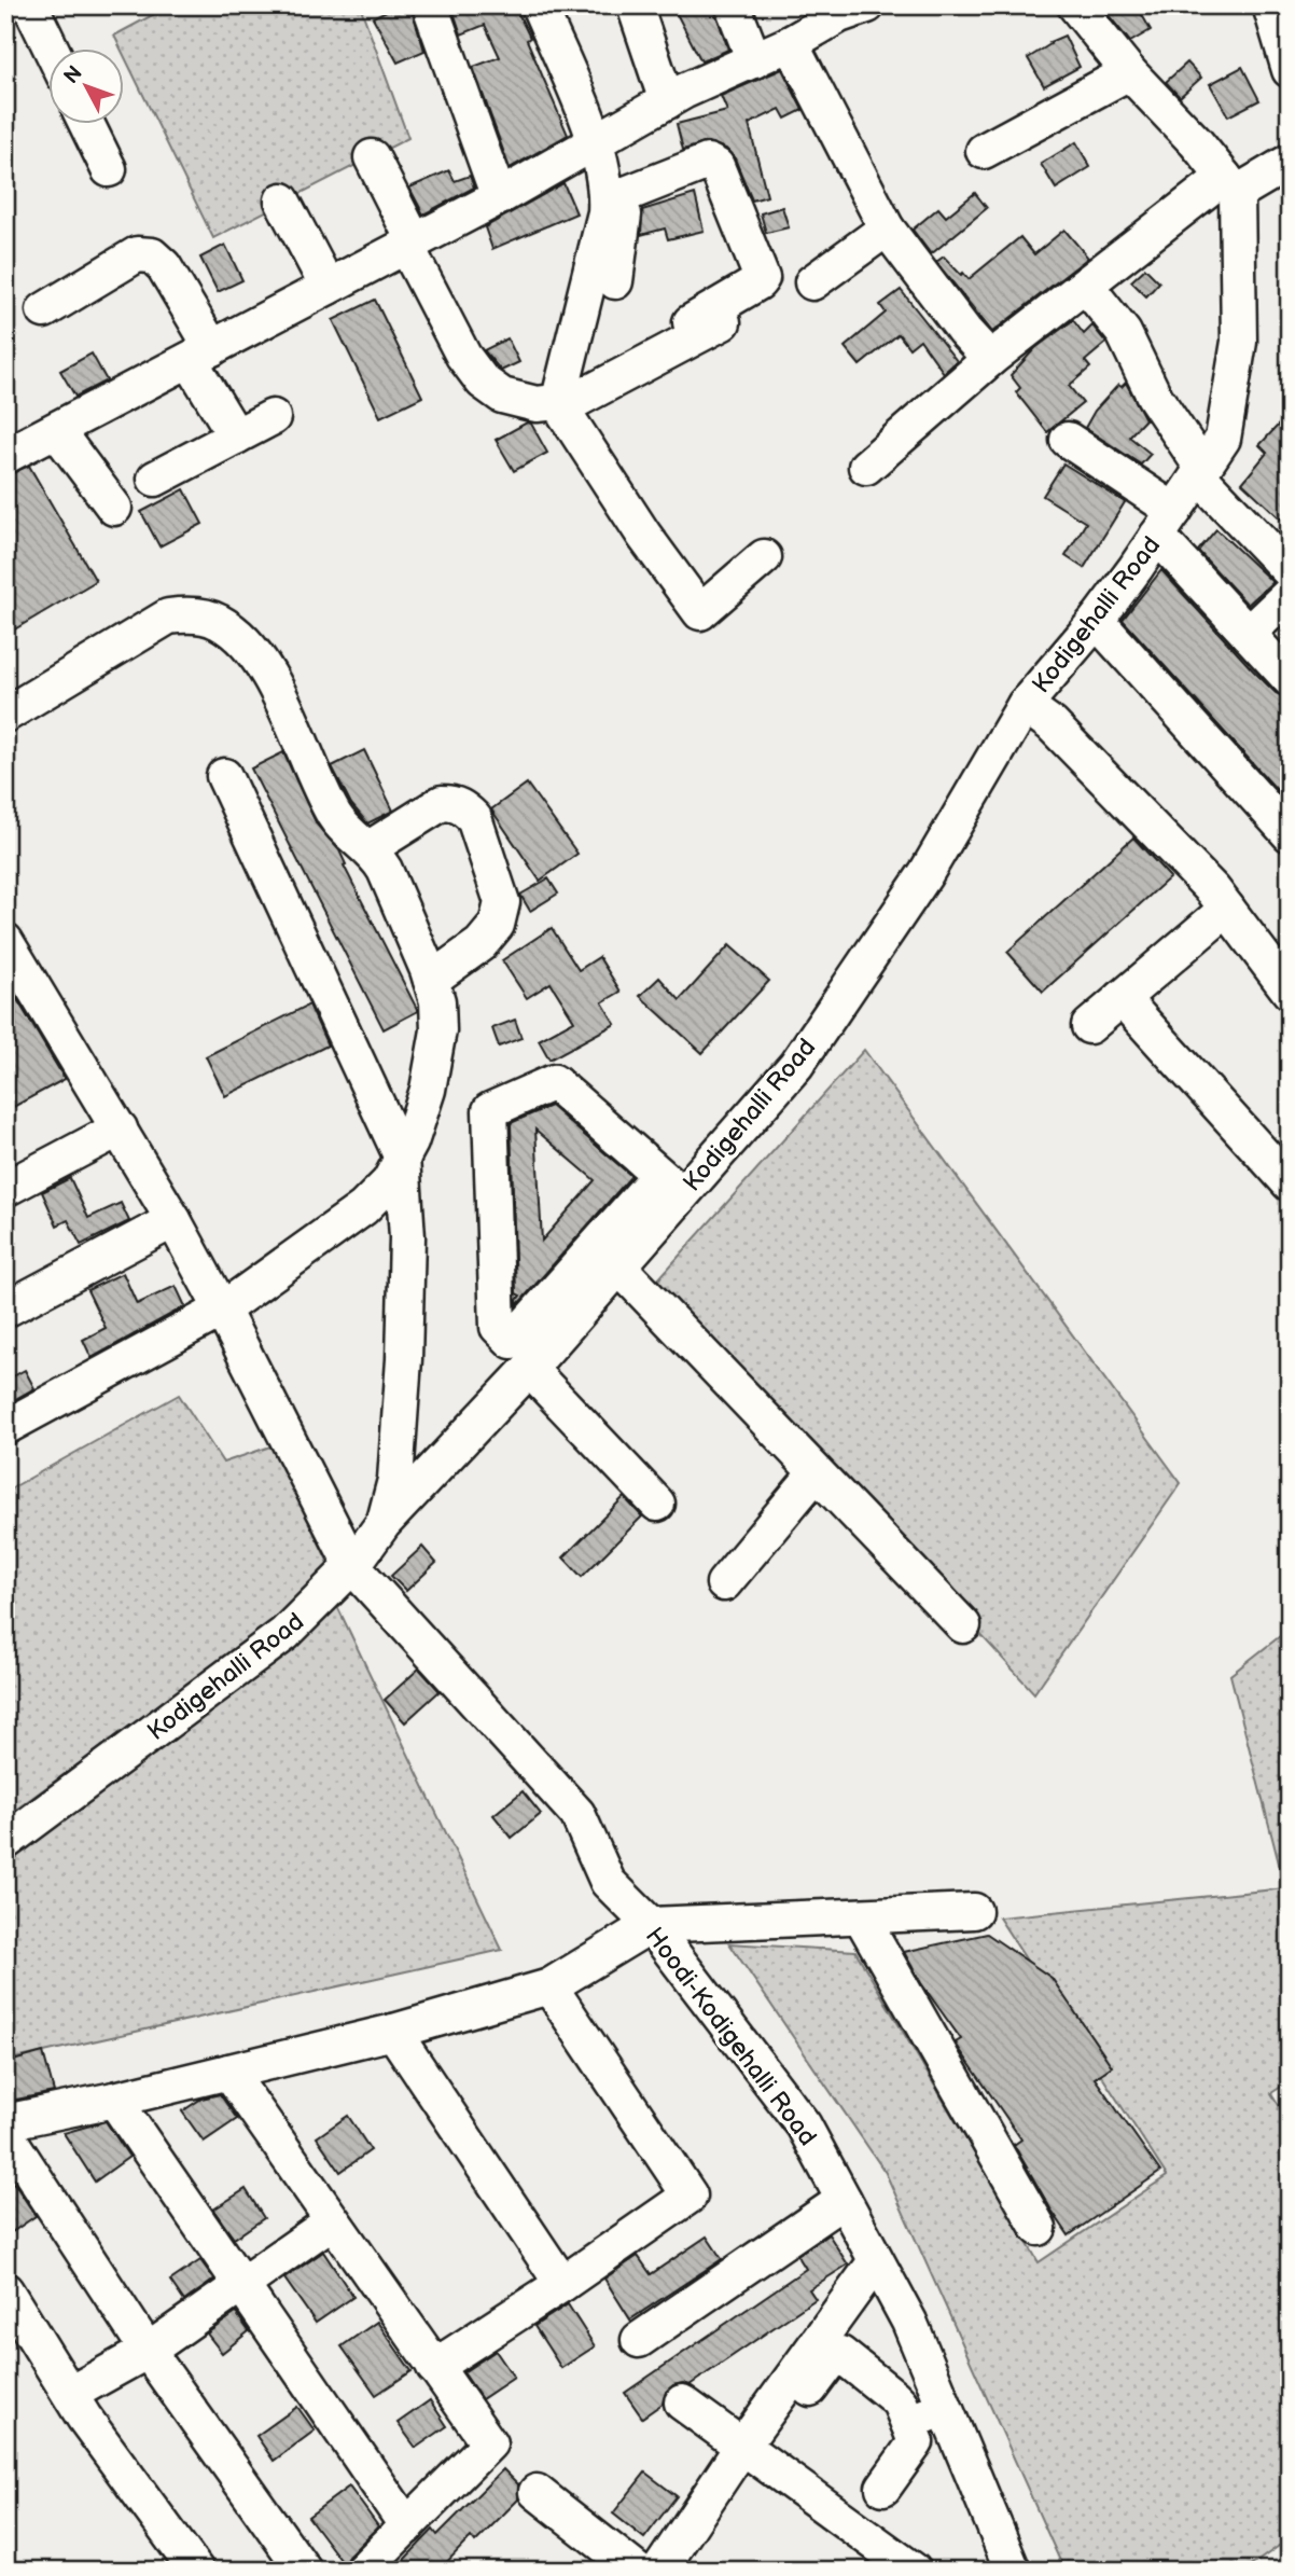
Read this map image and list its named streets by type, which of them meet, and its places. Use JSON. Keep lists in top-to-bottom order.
{
  "streets": {
    "street": ["Kodigehalli Road", "Hoodi-Kodigehalli Road"]
  },
  "crossings": [
    ["Kodigehalli Road", "Hoodi-Kodigehalli Road"]
  ],
  "north": "top left"
}
